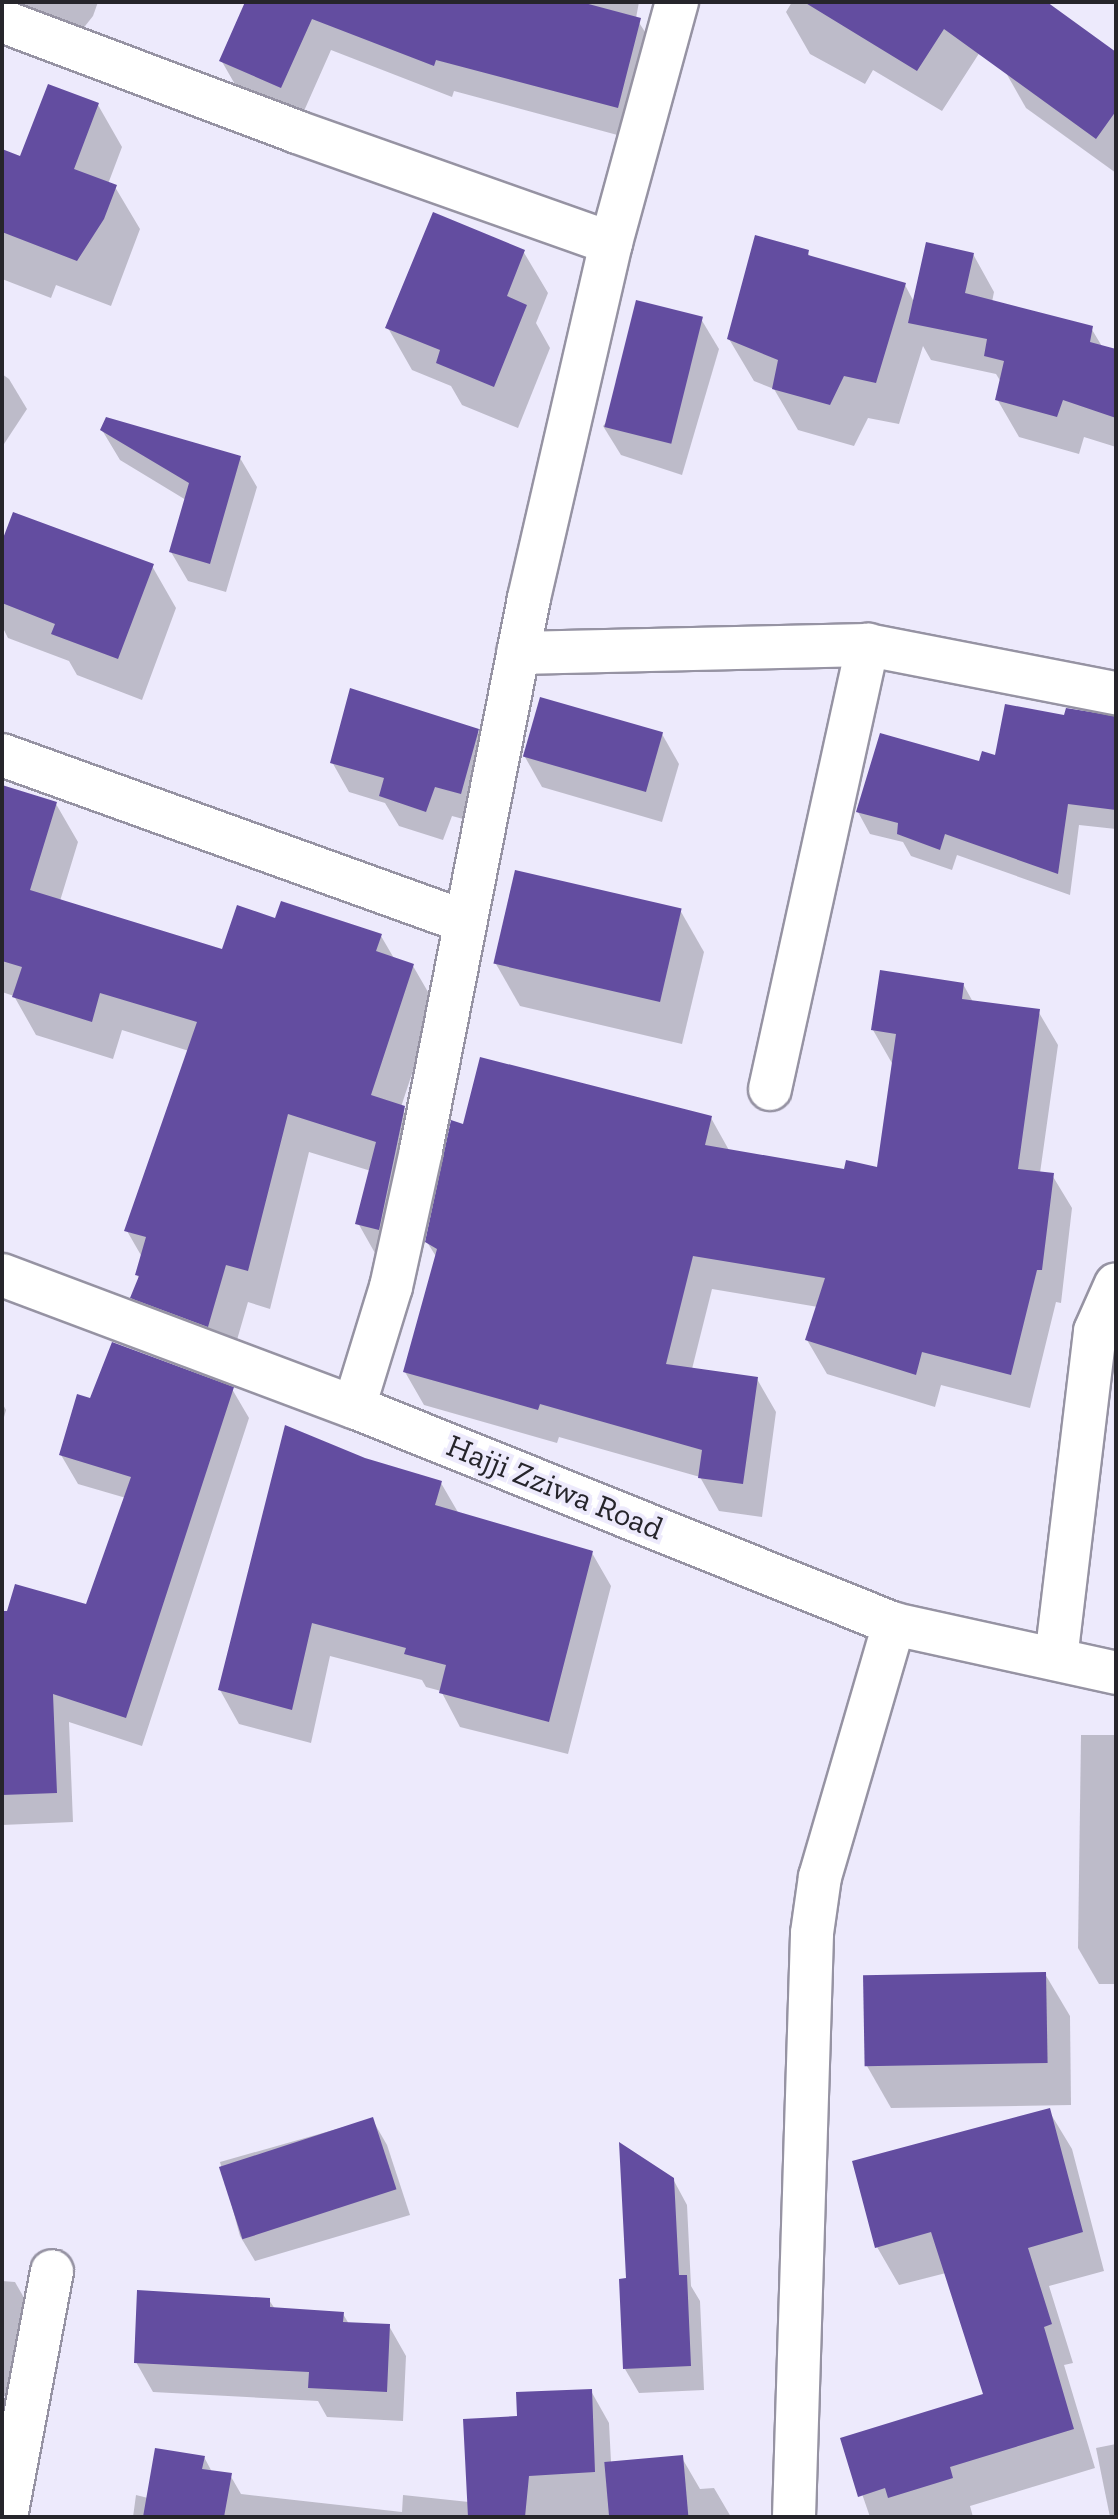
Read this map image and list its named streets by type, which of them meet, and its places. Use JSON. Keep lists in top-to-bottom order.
{
  "streets": {
    "street": ["Hajji Zziwa Road"]
  }
}
